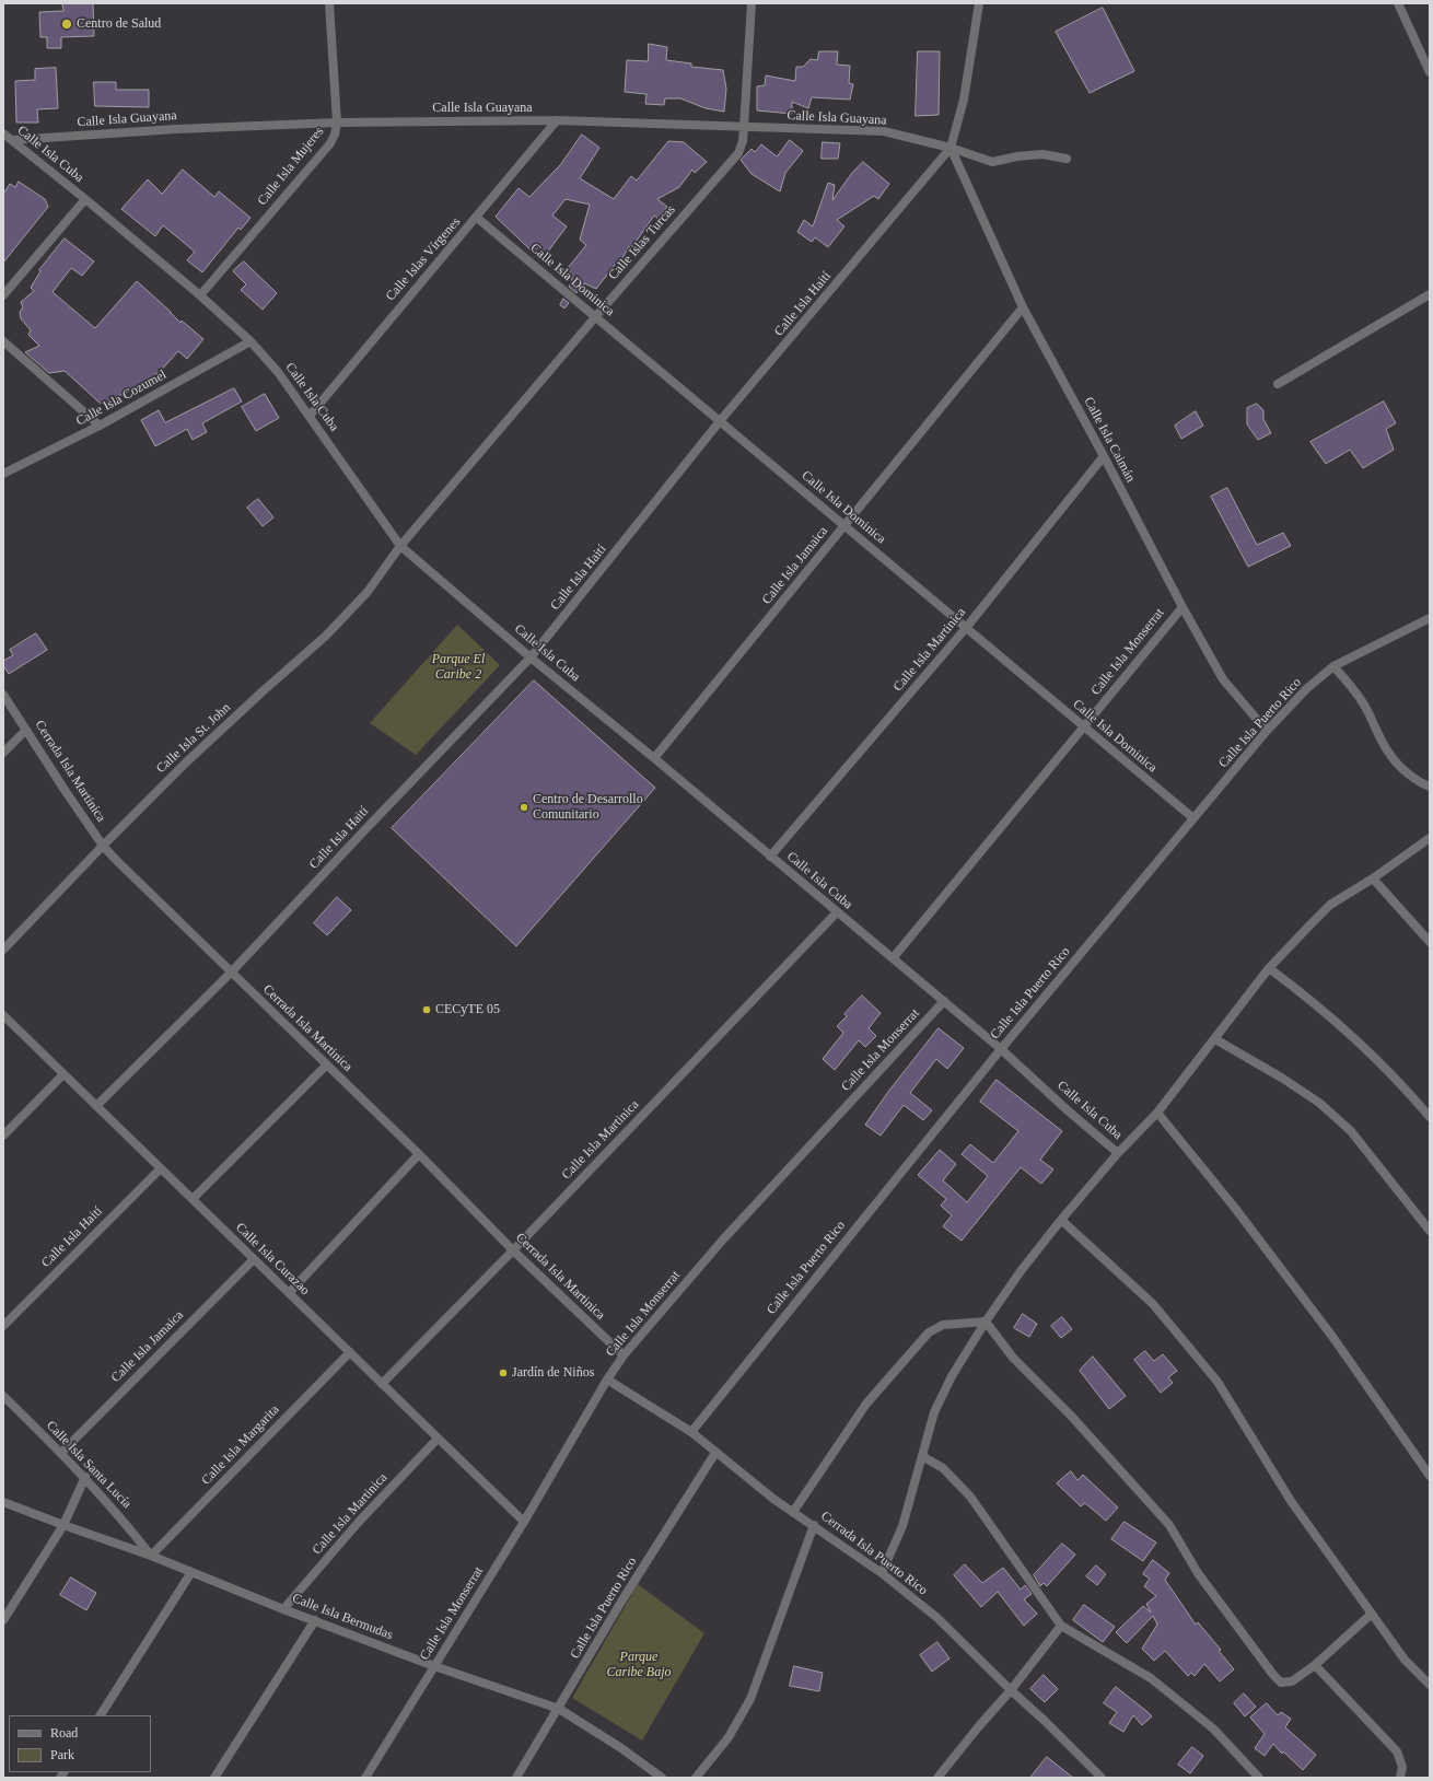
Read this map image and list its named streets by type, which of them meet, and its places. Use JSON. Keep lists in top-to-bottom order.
{
  "streets": {
    "street": [
      "Calle Isla Guayana",
      "Calle Isla Cuba",
      "Calle Isla Mujeres",
      "Calle Islas Turcas",
      "Calle Islas Vírgenes",
      "Calle Isla Dominica",
      "Calle Isla Haití",
      "Calle Isla Cozumel",
      "Calle Isla Caimán",
      "Calle Isla Jamaica",
      "Calle Isla Martinica",
      "Calle Isla Monserrat",
      "Calle Isla Puerto Rico",
      "Calle Isla St. John",
      "Cerrada Isla Martinica",
      "Calle Isla Curazao",
      "Calle Isla Margarita",
      "Calle Isla Santa Lucía",
      "Cerrada Isla Puerto Rico",
      "Calle Isla Bermudas"
    ]
  },
  "crossings": [
    ["Calle Isla Guayana", "Calle Isla Cuba"],
    ["Calle Isla Guayana", "Calle Isla Mujeres"],
    ["Calle Isla Guayana", "Calle Islas Turcas"],
    ["Calle Isla Guayana", "Calle Islas Vírgenes"],
    ["Calle Isla Guayana", "Calle Isla Haití"],
    ["Calle Isla Guayana", "Calle Isla Caimán"],
    ["Calle Isla Cuba", "Calle Isla Mujeres"],
    ["Calle Isla Cuba", "Calle Islas Turcas"],
    ["Calle Isla Cuba", "Calle Islas Vírgenes"],
    ["Calle Isla Cuba", "Calle Isla Haití"],
    ["Calle Isla Cuba", "Calle Isla Cozumel"],
    ["Calle Isla Cuba", "Calle Isla Jamaica"],
    ["Calle Isla Cuba", "Calle Isla Martinica"],
    ["Calle Isla Cuba", "Calle Isla Monserrat"],
    ["Calle Isla Cuba", "Calle Isla Puerto Rico"],
    ["Calle Isla Cuba", "Calle Isla St. John"],
    ["Calle Islas Turcas", "Calle Isla Dominica"],
    ["Calle Islas Turcas", "Calle Isla St. John"],
    ["Calle Islas Vírgenes", "Calle Isla Dominica"],
    ["Calle Isla Dominica", "Calle Isla Haití"],
    ["Calle Isla Dominica", "Calle Isla Jamaica"],
    ["Calle Isla Dominica", "Calle Isla Martinica"],
    ["Calle Isla Dominica", "Calle Isla Monserrat"],
    ["Calle Isla Dominica", "Calle Isla Puerto Rico"],
    ["Calle Isla Haití", "Calle Isla Caimán"],
    ["Calle Isla Haití", "Cerrada Isla Martinica"],
    ["Calle Isla Haití", "Calle Isla Curazao"],
    ["Calle Isla Caimán", "Calle Isla Jamaica"],
    ["Calle Isla Caimán", "Calle Isla Martinica"],
    ["Calle Isla Caimán", "Calle Isla Monserrat"],
    ["Calle Isla Caimán", "Calle Isla Puerto Rico"],
    ["Calle Isla Jamaica", "Calle Isla Curazao"],
    ["Calle Isla Jamaica", "Calle Isla Santa Lucía"],
    ["Calle Isla Martinica", "Cerrada Isla Martinica"],
    ["Calle Isla Martinica", "Calle Isla Curazao"],
    ["Calle Isla Martinica", "Calle Isla Bermudas"],
    ["Calle Isla Monserrat", "Cerrada Isla Martinica"],
    ["Calle Isla Monserrat", "Calle Isla Curazao"],
    ["Calle Isla Monserrat", "Cerrada Isla Puerto Rico"],
    ["Calle Isla Monserrat", "Calle Isla Bermudas"],
    ["Calle Isla Puerto Rico", "Cerrada Isla Puerto Rico"],
    ["Calle Isla Puerto Rico", "Calle Isla Bermudas"],
    ["Calle Isla St. John", "Cerrada Isla Martinica"],
    ["Calle Isla Curazao", "Calle Isla Margarita"],
    ["Calle Isla Margarita", "Calle Isla Santa Lucía"],
    ["Calle Isla Margarita", "Calle Isla Bermudas"],
    ["Calle Isla Santa Lucía", "Calle Isla Bermudas"]
  ],
  "parks": ["Parque El Caribe 2", "Parque Caribe Bajo"],
  "places": [
    "Centro de Salud",
    "Centro de Desarrollo Comunitario",
    "CECyTE 05",
    "Jardín de Niños"
  ],
  "legend": ["Road", "Park"]
}
